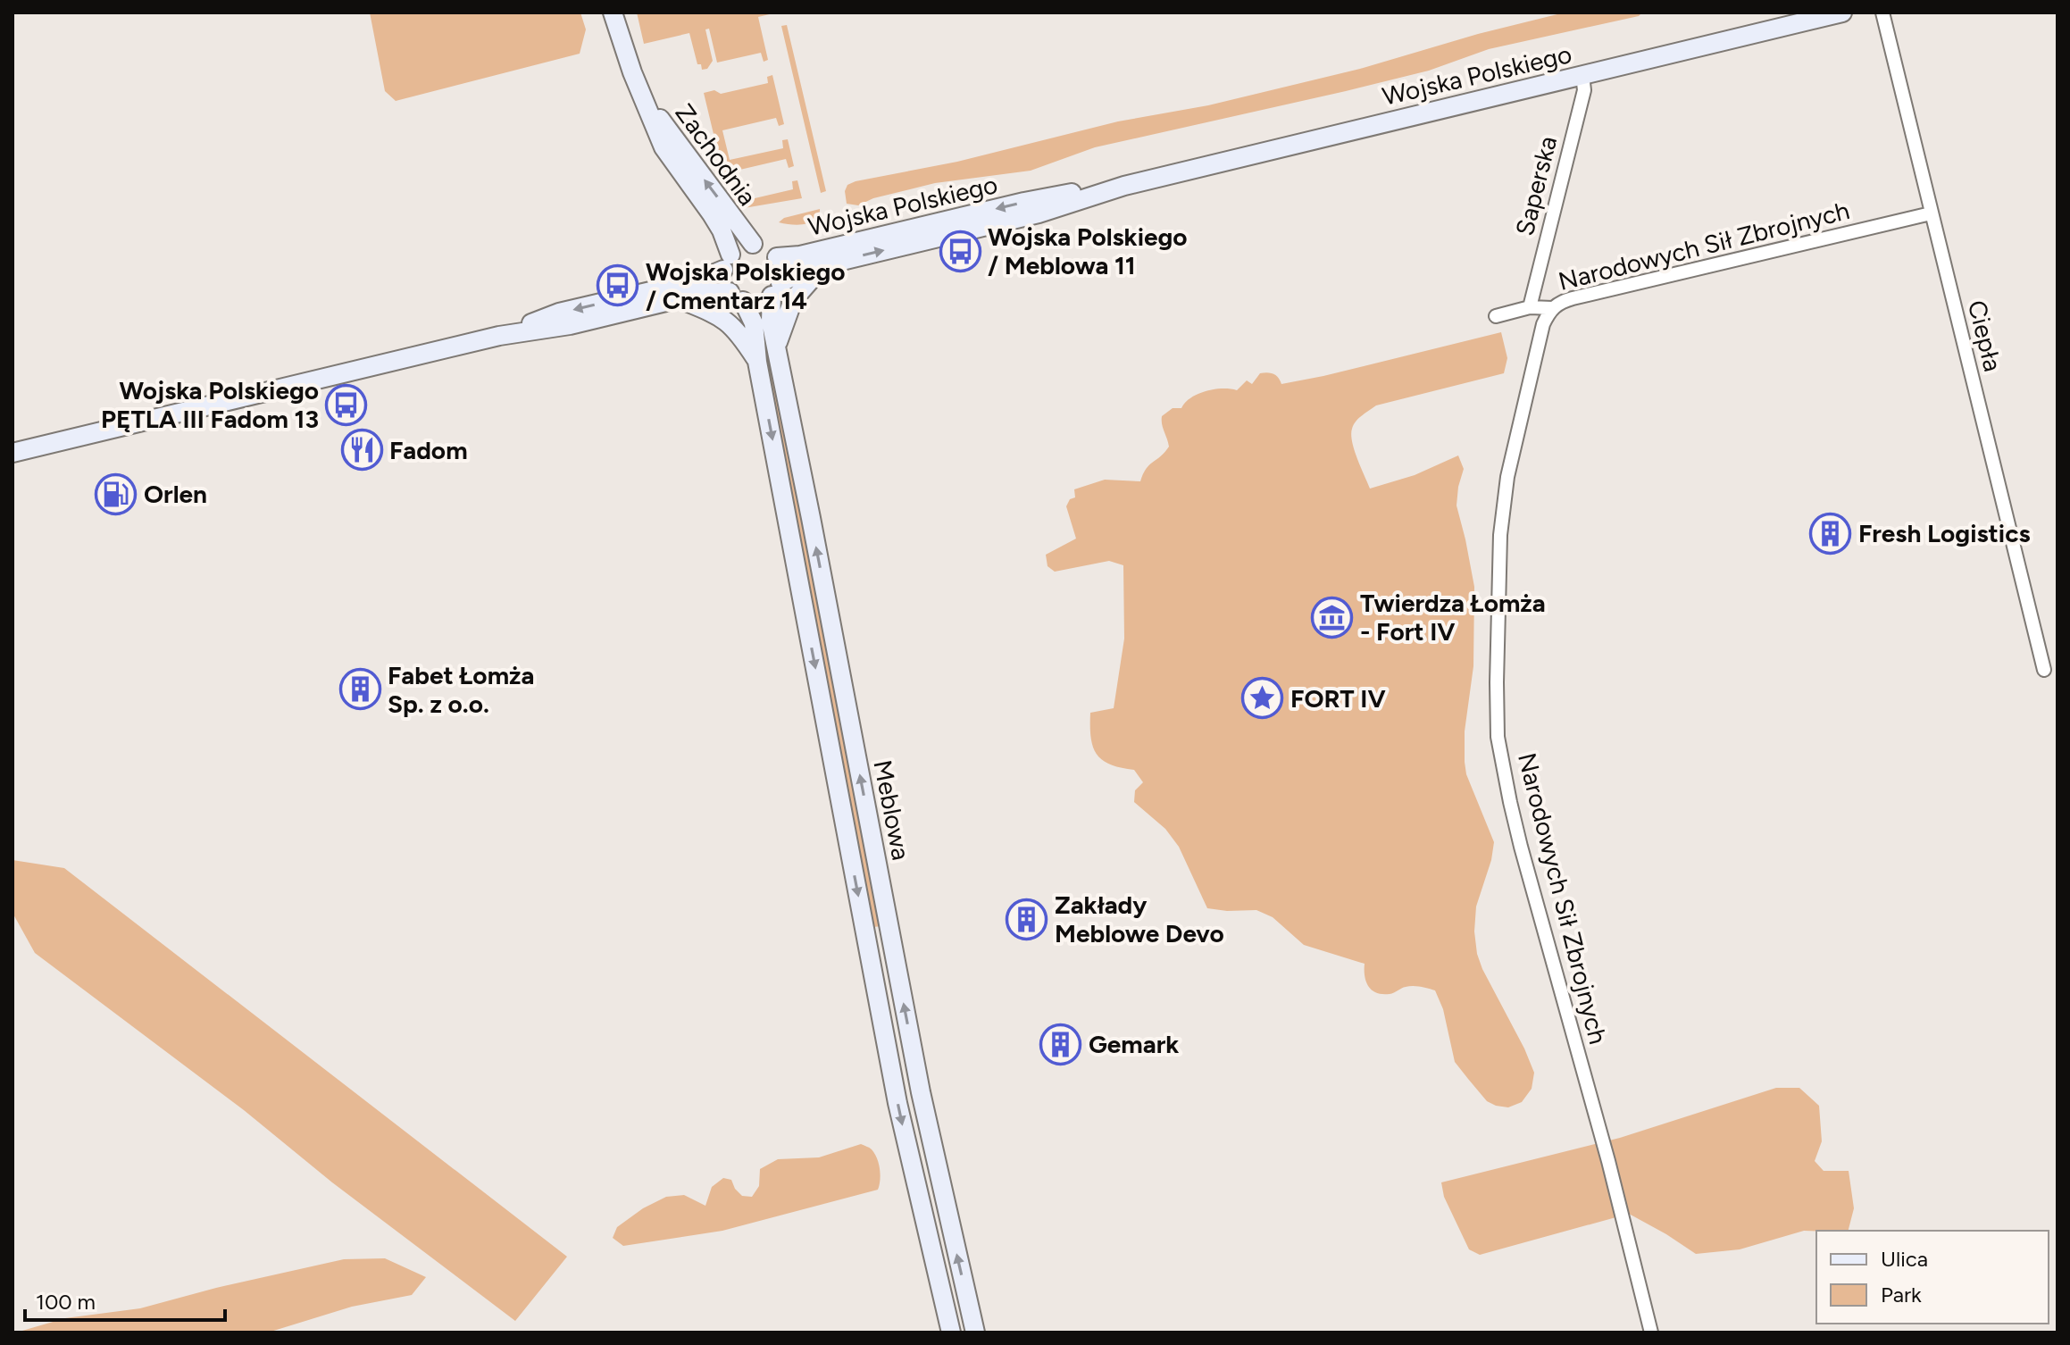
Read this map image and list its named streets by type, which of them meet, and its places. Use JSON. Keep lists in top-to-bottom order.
{
  "streets": {
    "main road": ["Wojska Polskiego", "Zachodnia", "Meblowa"],
    "street": ["Saperska", "Narodowych Sił Zbrojnych", "Ciepła"]
  },
  "crossings": [
    ["Wojska Polskiego", "Zachodnia"],
    ["Wojska Polskiego", "Saperska"],
    ["Wojska Polskiego", "Meblowa"],
    ["Zachodnia", "Meblowa"],
    ["Narodowych Sił Zbrojnych", "Ciepła"]
  ],
  "places": {
    "bus stop": ["Wojska Polskiego / Meblowa 11", "Wojska Polskiego / Cmentarz 14", "Wojska Polskiego PĘTLA III Fadom 13"],
    "restaurant": ["Fadom"],
    "fuel station": ["Orlen"],
    "building": [
      "Fresh Logistics",
      "Fabet Łomża Sp. z o.o.",
      "Zakłady Meblowe Devo",
      "Gemark"
    ],
    "museum": ["Twierdza Łomża - Fort IV"],
    "place": ["FORT IV"]
  },
  "legend": ["Ulica", "Park"],
  "scale_bar": "100 m"
}
